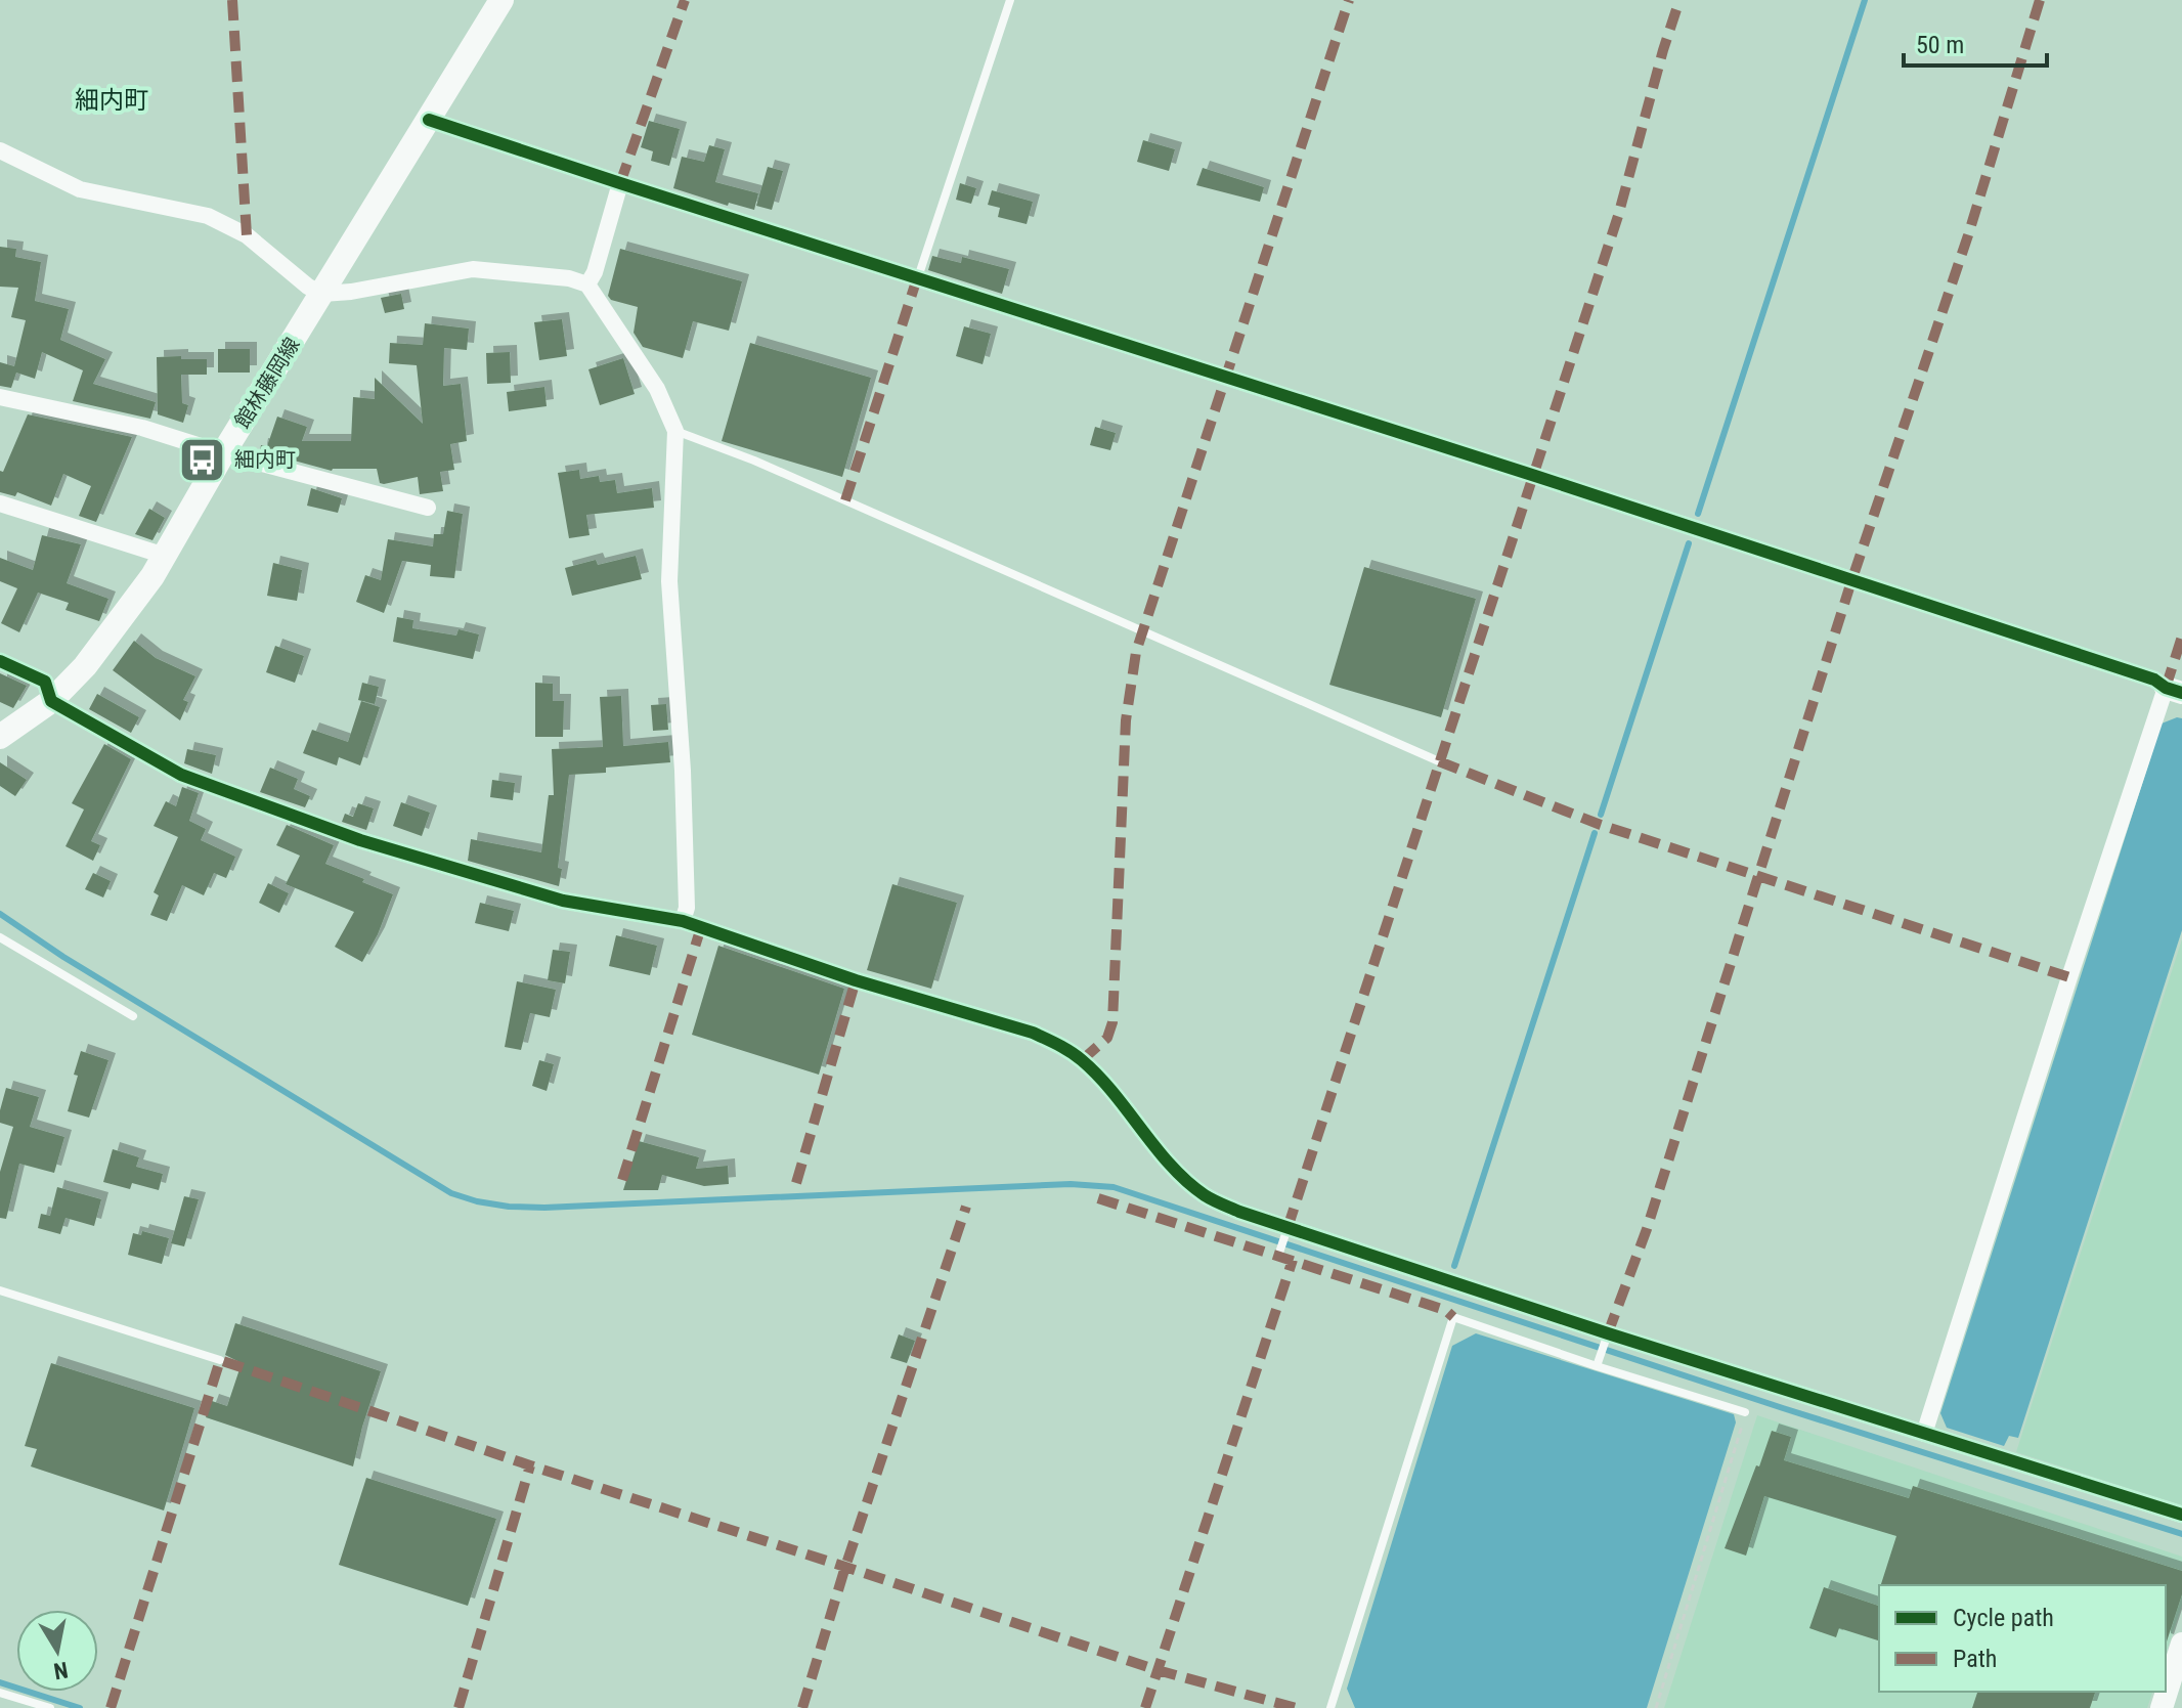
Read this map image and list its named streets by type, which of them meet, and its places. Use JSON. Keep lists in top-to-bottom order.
{
  "streets": {
    "main road": ["館林藤岡線"]
  },
  "districts": ["細内町"],
  "places": {
    "bus stop": ["細内町"]
  },
  "legend": ["Cycle path", "Path"],
  "scale_bar": "50 m",
  "north": "bottom"
}
